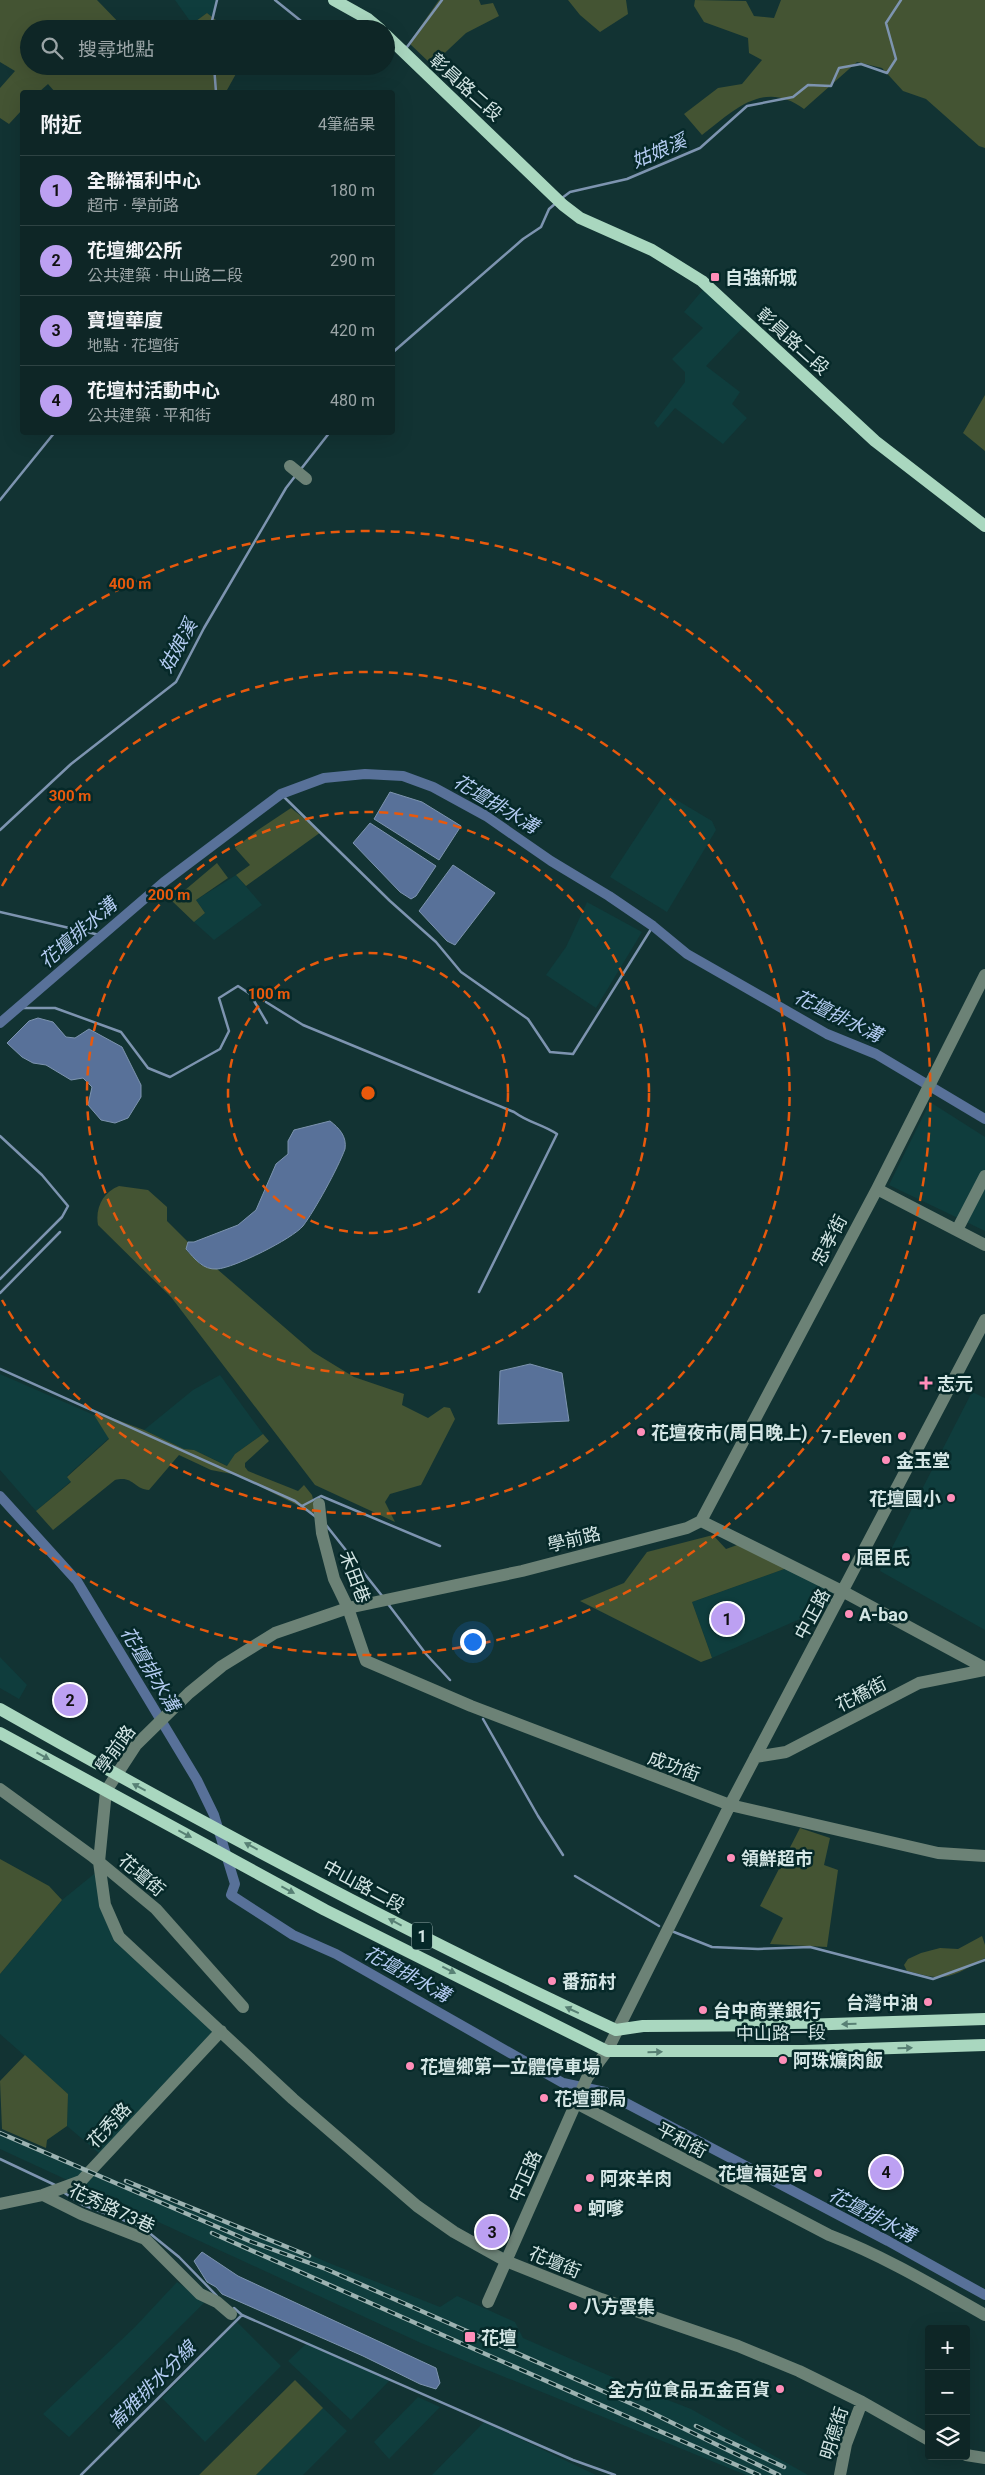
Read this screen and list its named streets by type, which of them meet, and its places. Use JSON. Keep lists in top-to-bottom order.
{
  "streets": {
    "main road": [
      "彰員路二段",
      "中山路二段",
      "1",
      "中山路一段"
    ],
    "street": [
      "忠孝街",
      "學前路",
      "禾田巷",
      "中正路",
      "花橋街",
      "成功街",
      "花壇街",
      "花秀路",
      "平和街",
      "花秀路73巷",
      "明德街"
    ]
  },
  "crossings": [
    ["忠孝街", "學前路"],
    ["學前路", "禾田巷"],
    ["學前路", "花壇街"],
    ["學前路", "中山路二段"],
    ["學前路", "1"],
    ["禾田巷", "成功街"],
    ["中正路", "花橋街"],
    ["中正路", "成功街"],
    ["中正路", "花壇街"],
    ["中正路", "中山路二段"],
    ["中正路", "1"],
    ["中正路", "中山路一段"],
    ["中正路", "平和街"],
    ["花壇街", "1"],
    ["花壇街", "花秀路"],
    ["花壇街", "明德街"],
    ["中山路二段", "1"],
    ["中山路二段", "中山路一段"],
    ["1", "中山路一段"],
    ["花秀路", "花秀路73巷"]
  ],
  "water": ["姑娘溪", "花壇排水溝", "崙雅排水分線"],
  "places": {
    "transit": ["自強新城", "花壇"],
    "health": ["志元"],
    "other": [
      "花壇夜市(周日晚上)",
      "7-Eleven",
      "金玉堂",
      "花壇國小",
      "屈臣氏",
      "A-bao",
      "領鮮超市",
      "番茄村",
      "台灣中油",
      "台中商業銀行",
      "阿珠爌肉飯",
      "花壇鄉第一立體停車場",
      "花壇郵局",
      "花壇福延宮",
      "阿來羊肉",
      "蚵嗲",
      "八方雲集",
      "全方位食品五金百貨"
    ]
  },
  "page": {
    "search": "搜尋地點",
    "heading": ["附近", "4筆結果"],
    "list": [
      {
        "mark": "1",
        "name": "全聯福利中心",
        "note": "超市 · 學前路",
        "value": "180 m"
      },
      {
        "mark": "2",
        "name": "花壇鄉公所",
        "note": "公共建築 · 中山路二段",
        "value": "290 m"
      },
      {
        "mark": "3",
        "name": "寶壇華廈",
        "note": "地點 · 花壇街",
        "value": "420 m"
      },
      {
        "mark": "4",
        "name": "花壇村活動中心",
        "note": "公共建築 · 平和街",
        "value": "480 m"
      }
    ],
    "pins": [
      "1",
      "2",
      "4",
      "3"
    ],
    "map_buttons": ["+", "−"]
  },
  "rings": [
    "400 m",
    "300 m",
    "200 m",
    "100 m"
  ]
}
